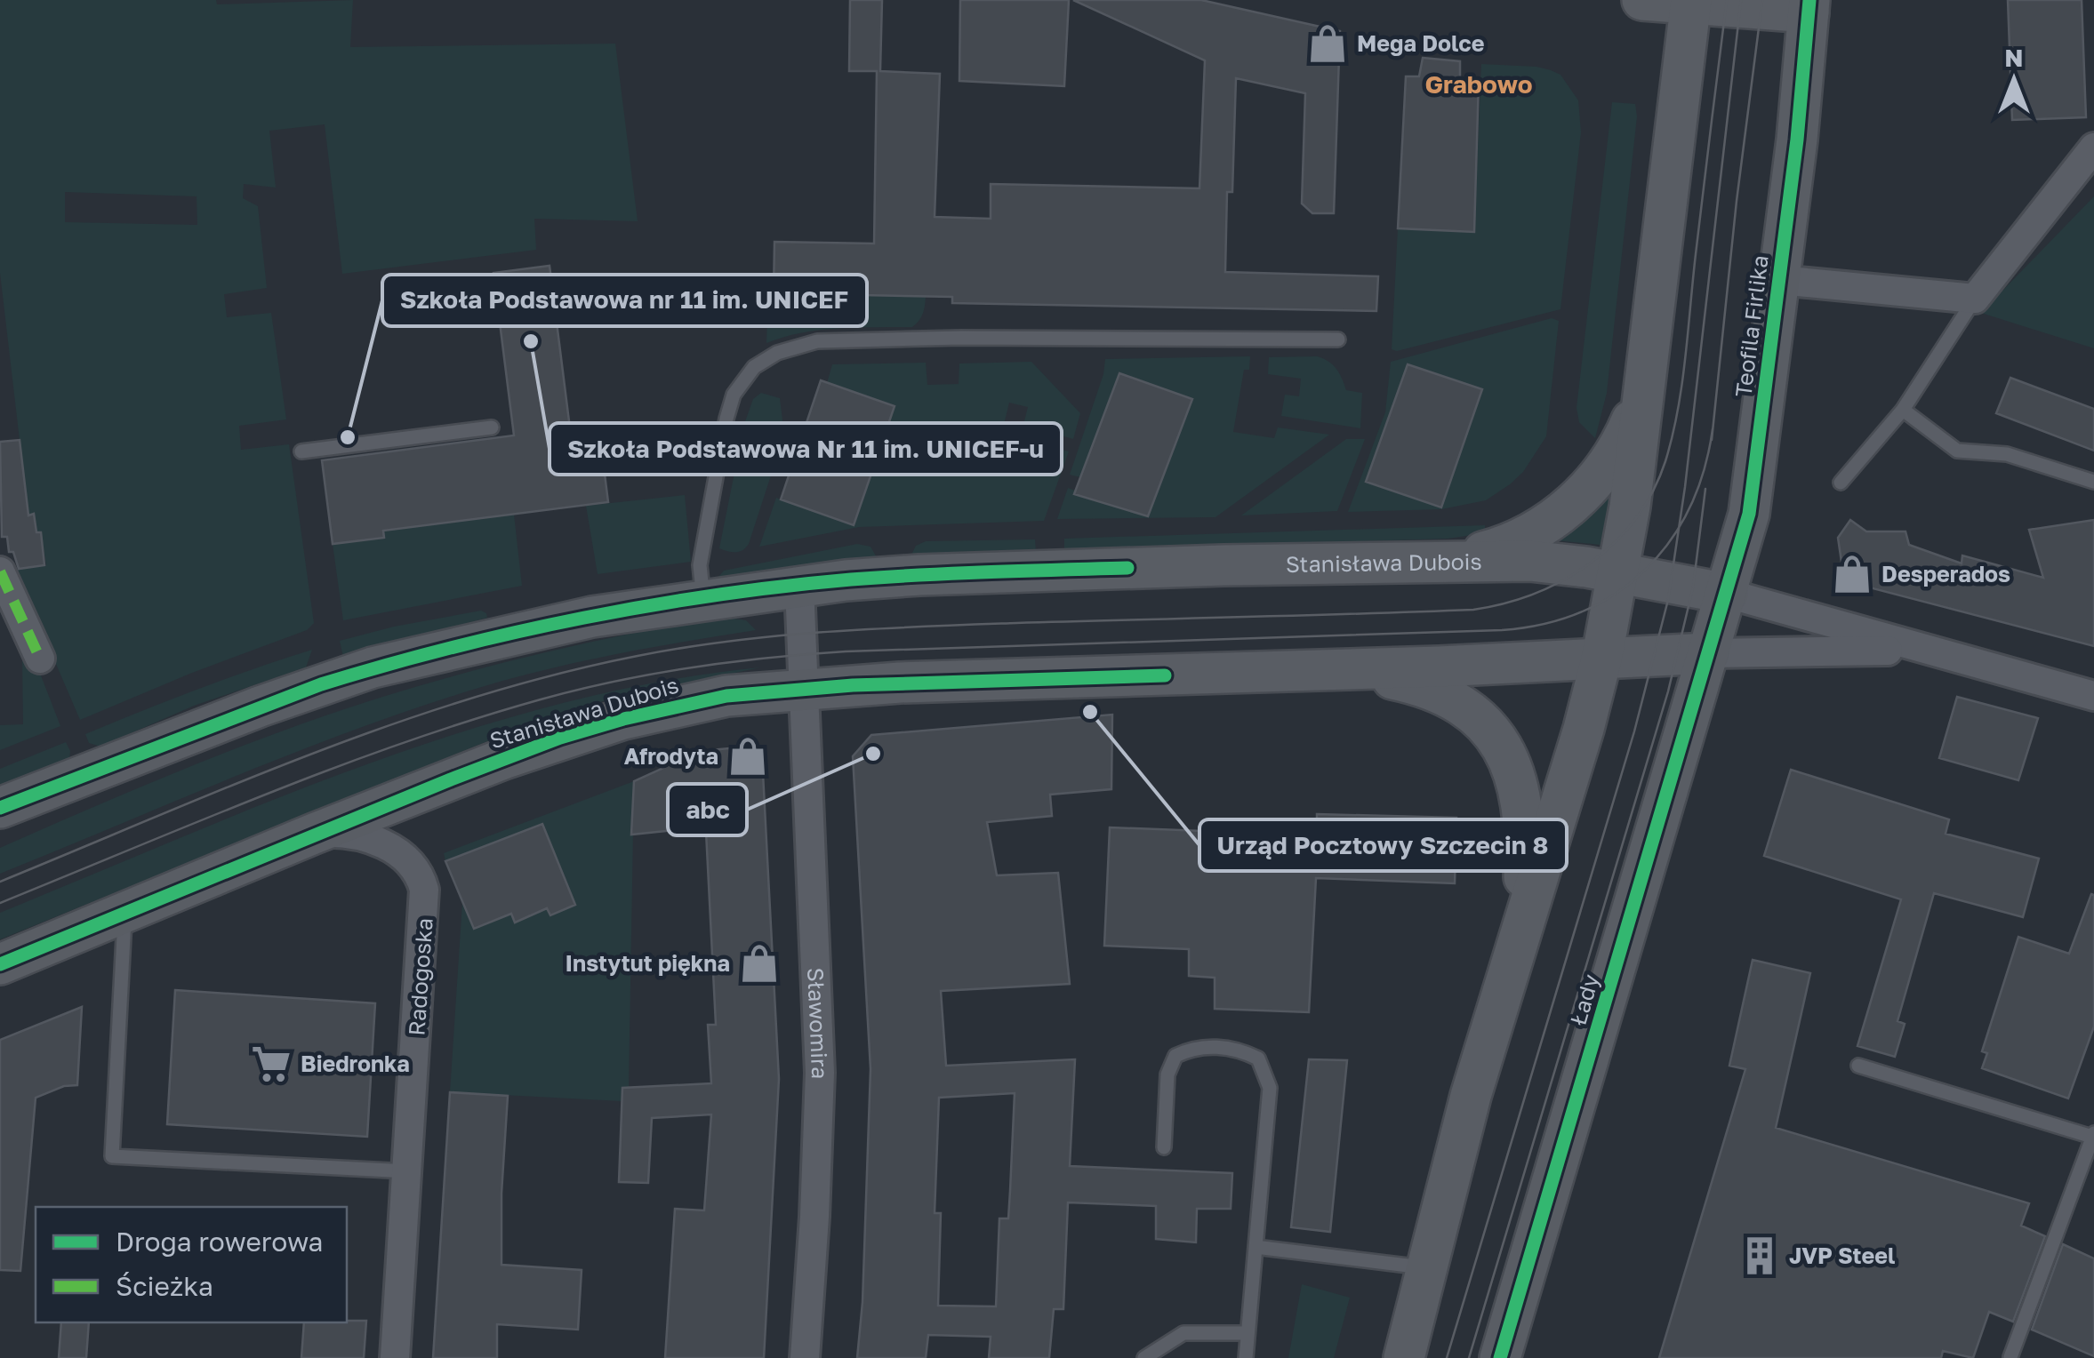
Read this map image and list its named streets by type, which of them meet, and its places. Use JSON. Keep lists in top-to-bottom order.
{
  "streets": {
    "street": [
      "Teofila Firlika",
      "Stanisława Dubois",
      "Radogoska",
      "Łady",
      "Sławomira"
    ]
  },
  "crossings": [
    ["Teofila Firlika", "Stanisława Dubois"],
    ["Teofila Firlika", "Łady"],
    ["Stanisława Dubois", "Radogoska"],
    ["Stanisława Dubois", "Łady"],
    ["Stanisława Dubois", "Sławomira"]
  ],
  "districts": ["Grabowo"],
  "places": {
    "shop": [
      "Mega Dolce",
      "Desperados",
      "Afrodyta",
      "Instytut piękna"
    ],
    "other": [
      "Szkoła Podstawowa Nr 11 im. UNICEF-u",
      "Szkoła Podstawowa nr 11 im. UNICEF",
      "Urząd Pocztowy Szczecin 8",
      "abc"
    ],
    "supermarket": ["Biedronka"],
    "building": ["JVP Steel"]
  },
  "legend": ["Droga rowerowa", "Ścieżka"],
  "north": "top"
}
